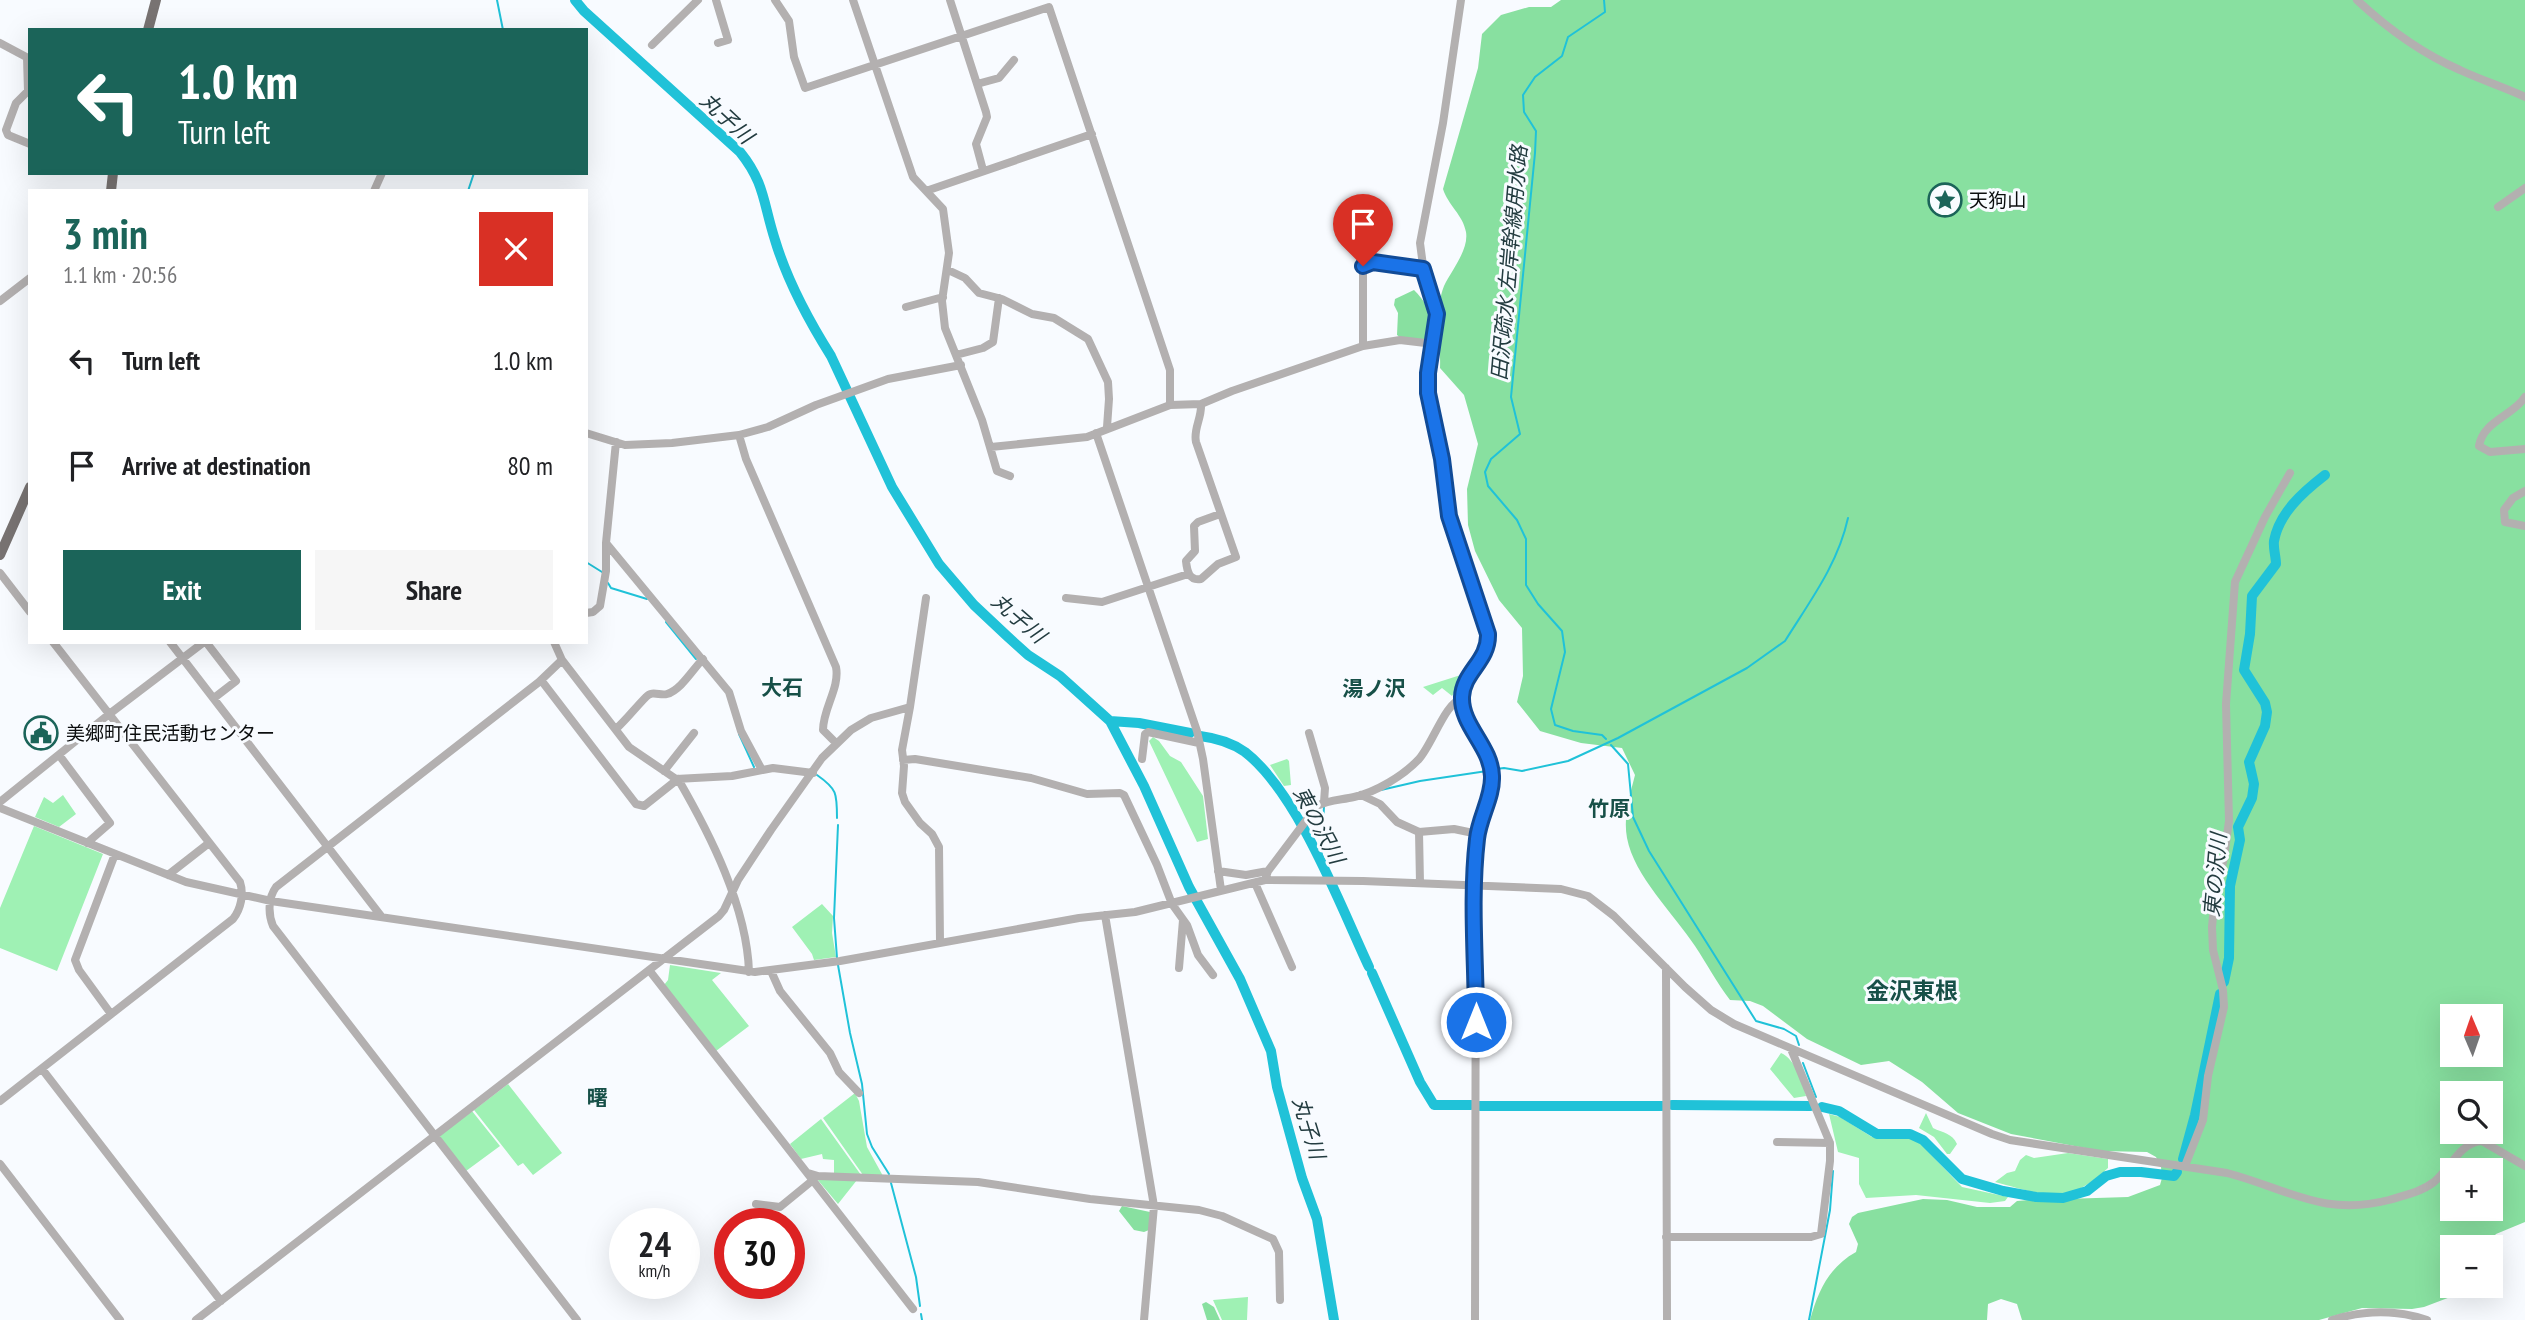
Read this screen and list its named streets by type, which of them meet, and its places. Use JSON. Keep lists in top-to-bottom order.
{
  "districts": [
    "大石",
    "湯ノ沢",
    "竹原",
    "金沢東根",
    "曙"
  ],
  "water": ["丸子川", "田沢疏水 左岸幹線用水路", "東の沢川"],
  "places": {
    "place": ["天狗山"],
    "public building": ["美郷町住民活動センター"]
  },
  "north": "top",
  "page": {
    "turn": ["1.0 km", "Turn left"],
    "heading": ["3 min", "1.1 km · 20:56"],
    "list": [
      {
        "name": "Turn left",
        "value": "1.0 km"
      },
      {
        "name": "Arrive at destination",
        "value": "80 m"
      }
    ],
    "buttons": ["Exit", "Share"],
    "map_buttons": ["+", "−"],
    "speed": "24 km/h",
    "limit": "30"
  }
}
